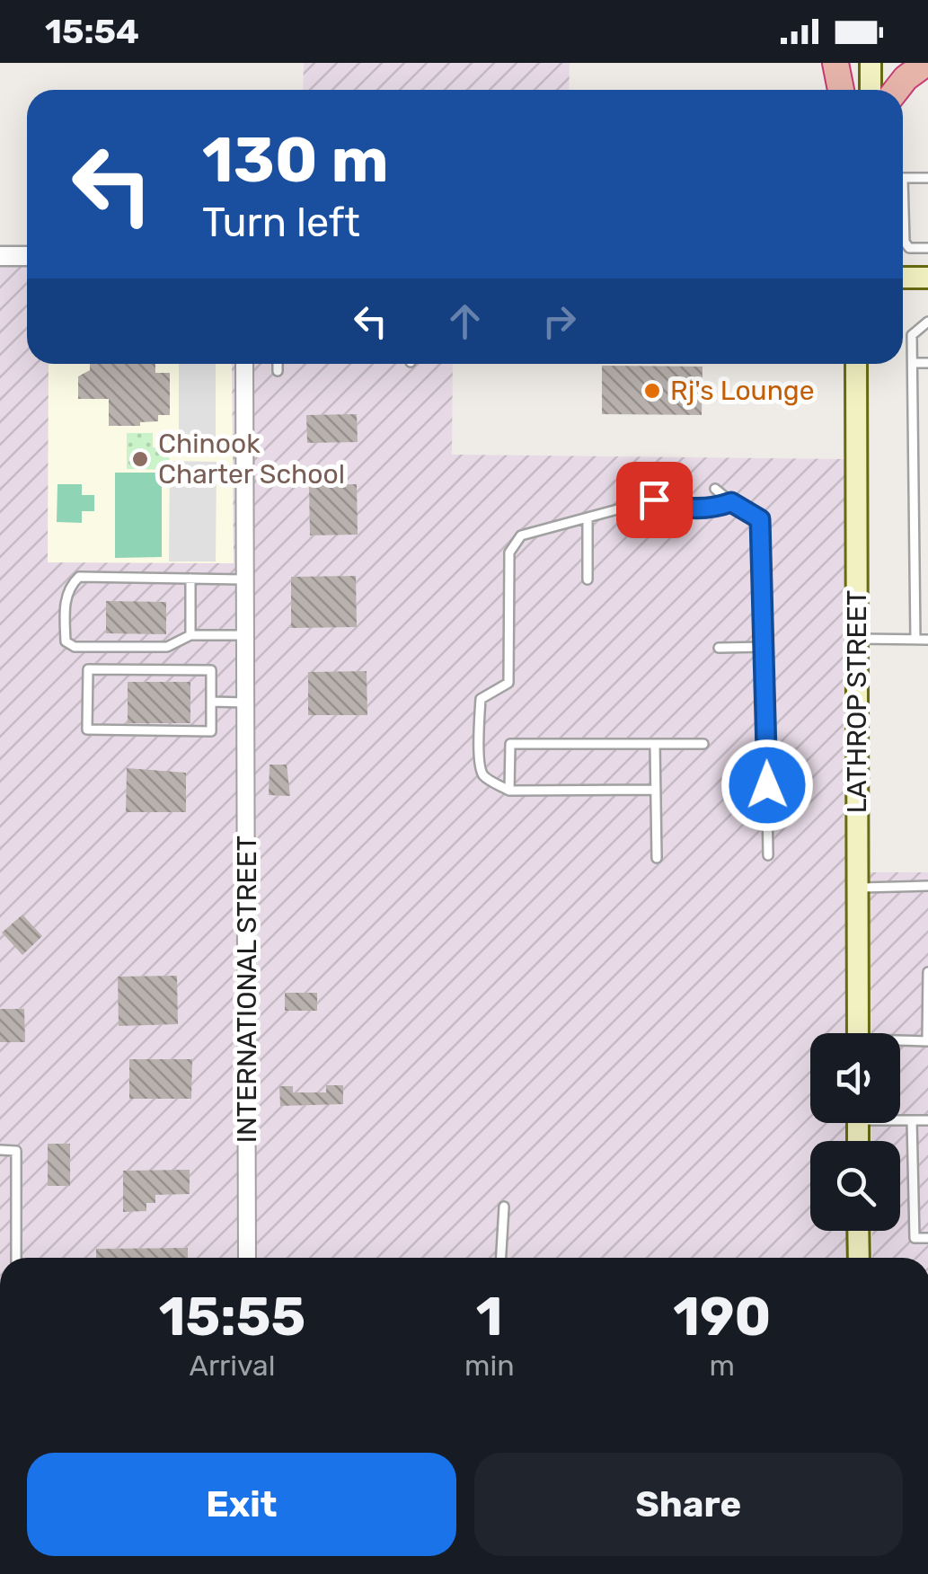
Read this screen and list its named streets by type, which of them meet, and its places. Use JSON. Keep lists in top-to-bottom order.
{
  "streets": {
    "main road": ["LATHROP STREET"],
    "street": ["INTERNATIONAL STREET"]
  },
  "places": ["Rj's Lounge", "Chinook Charter School"],
  "page": {
    "status": "15:54",
    "turn": ["130 m", "Turn left"],
    "eta": [
      "15:55",
      "Arrival",
      "1",
      "min",
      "190",
      "m"
    ],
    "buttons": ["Exit", "Share"]
  }
}
